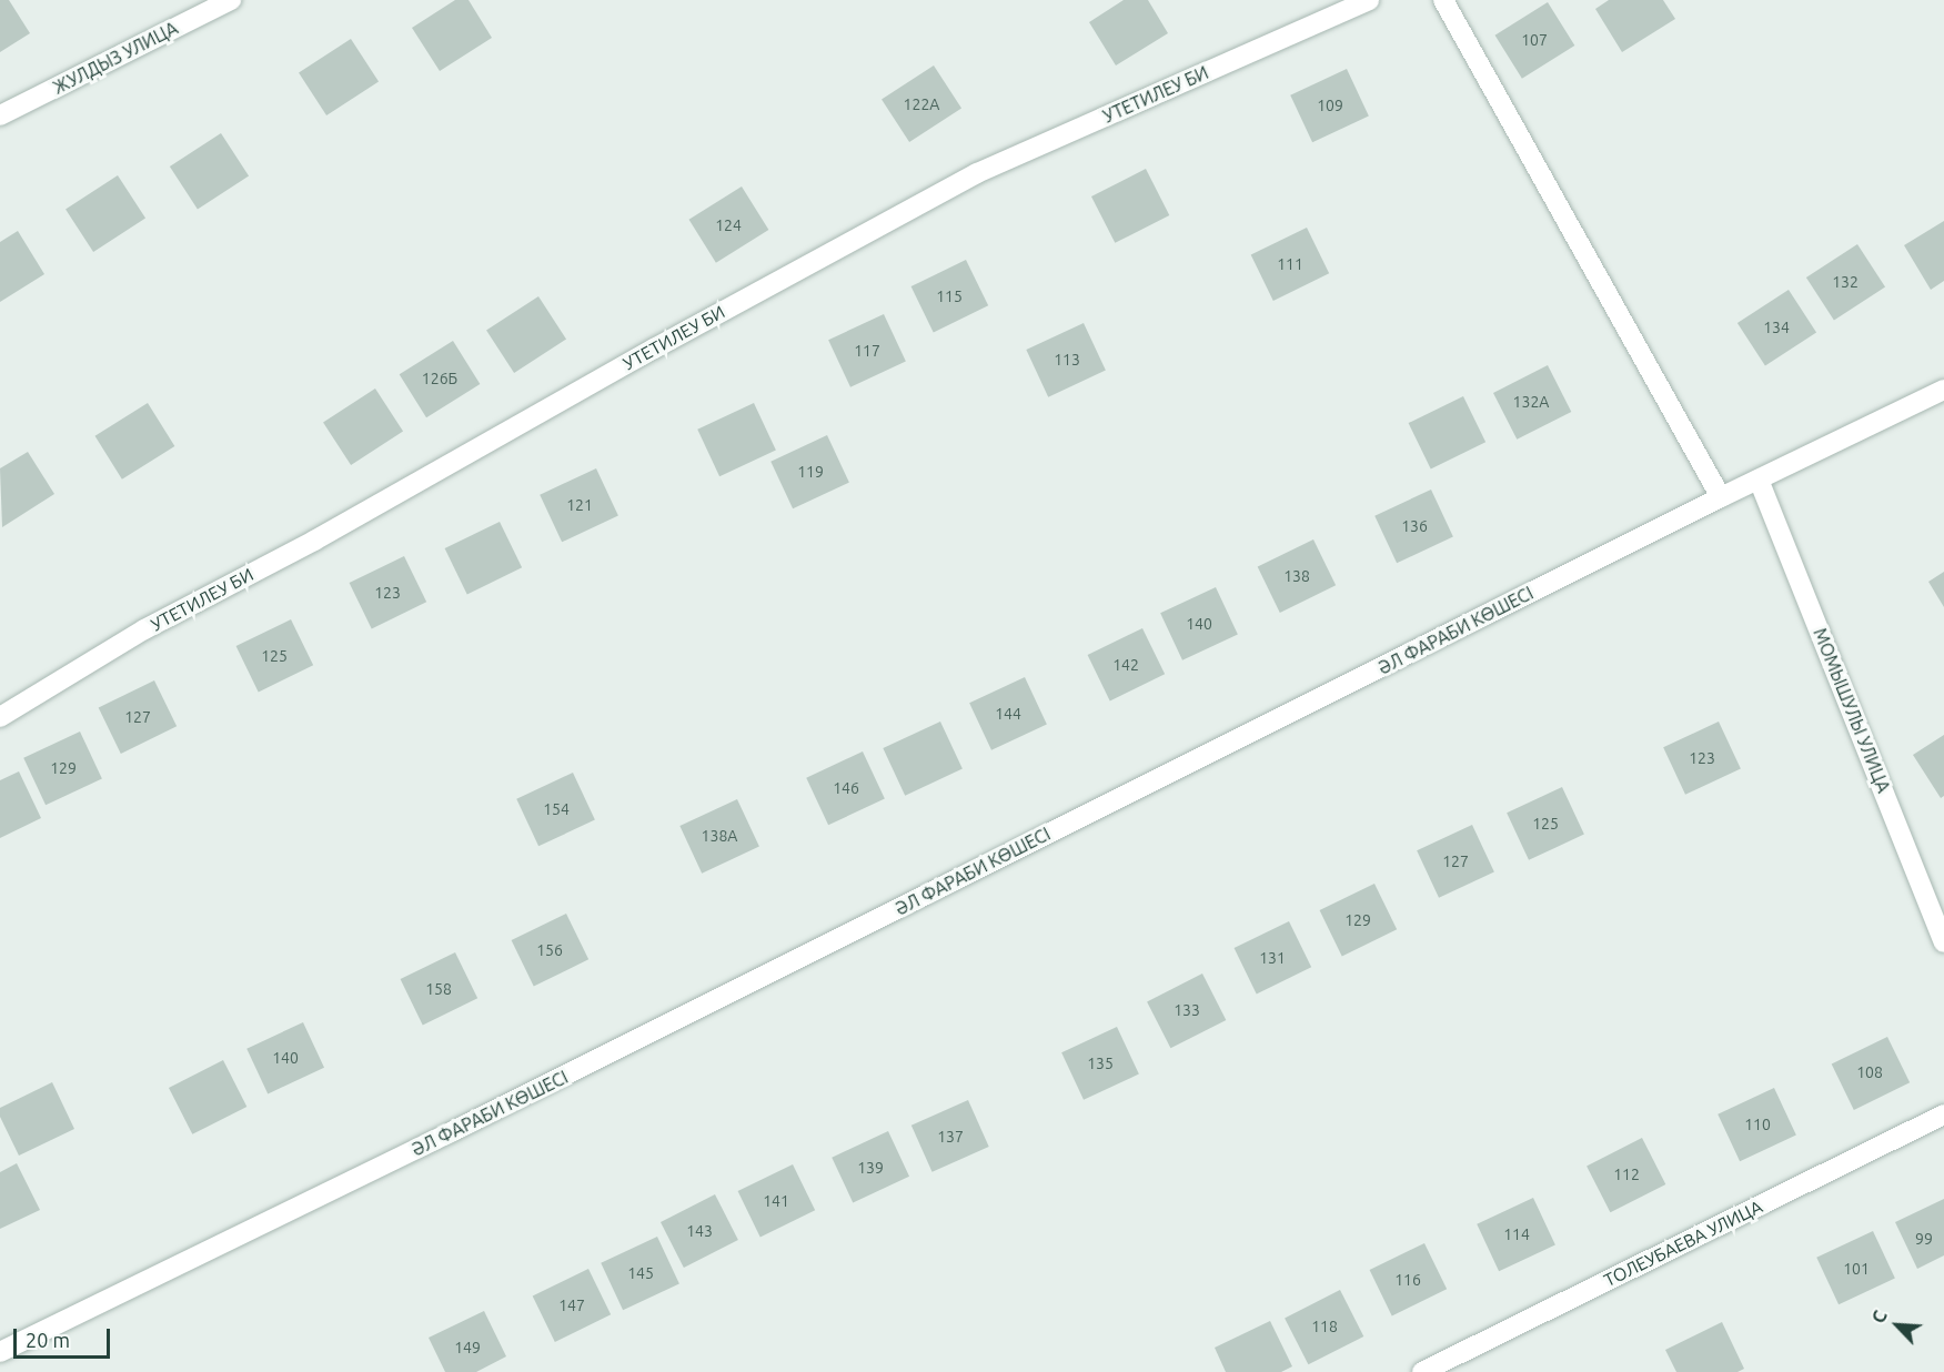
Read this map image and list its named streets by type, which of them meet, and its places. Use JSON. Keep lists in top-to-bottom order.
{
  "streets": {
    "street": [
      "ЖУЛДЫЗ УЛИЦА",
      "УТЕТИЛЕУ БИ",
      "ӘЛ ФАРАБИ КӨШЕСІ",
      "МОМЫШУЛЫ УЛИЦА",
      "ТОЛЕУБАЕВА УЛИЦА"
    ]
  },
  "crossings": [
    ["ӘЛ ФАРАБИ КӨШЕСІ", "МОМЫШУЛЫ УЛИЦА"]
  ],
  "house_numbers": [
    "107",
    "122А",
    "109",
    "124",
    "111",
    "132",
    "115",
    "134",
    "117",
    "113",
    "126Б",
    "132А",
    "119",
    "121",
    "136",
    "138",
    "123",
    "140",
    "125",
    "142",
    "144",
    "127",
    "123",
    "129",
    "146",
    "154",
    "125",
    "138А",
    "127",
    "129",
    "156",
    "131",
    "158",
    "133",
    "140",
    "135",
    "108",
    "110",
    "137",
    "139",
    "112",
    "141",
    "143",
    "114",
    "99",
    "101",
    "145",
    "116",
    "147",
    "118",
    "149"
  ],
  "scale_bar": "20 m",
  "north": "top left"
}
